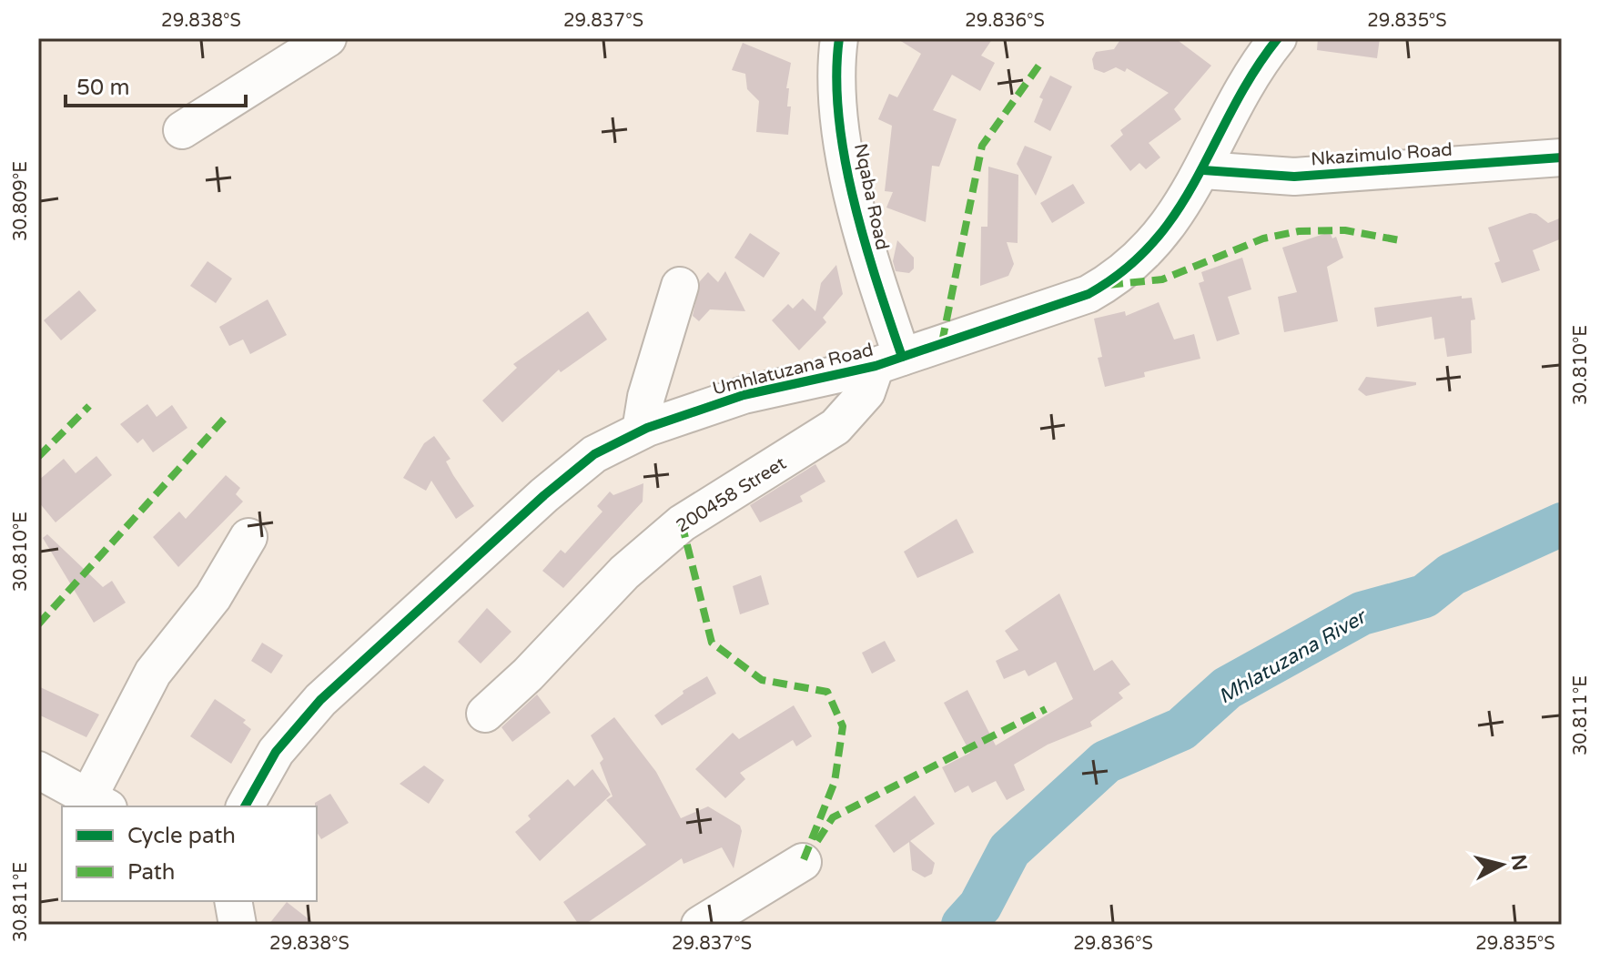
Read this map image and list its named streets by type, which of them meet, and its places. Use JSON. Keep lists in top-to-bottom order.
{
  "streets": {
    "street": [
      "Nkazimulo Road",
      "Nqaba Road",
      "Umhlatuzana Road",
      "200458 Street"
    ]
  },
  "crossings": [
    ["Nkazimulo Road", "Umhlatuzana Road"],
    ["Nqaba Road", "Umhlatuzana Road"],
    ["Nqaba Road", "200458 Street"],
    ["Umhlatuzana Road", "200458 Street"]
  ],
  "water": ["Mhlatuzana River"],
  "legend": ["Cycle path", "Path"],
  "scale_bar": "50 m",
  "north": "right",
  "coordinates": [
    "29.838°S",
    "29.837°S",
    "29.836°S",
    "29.835°S",
    "30.809°E",
    "30.810°E",
    "30.811°E"
  ]
}
